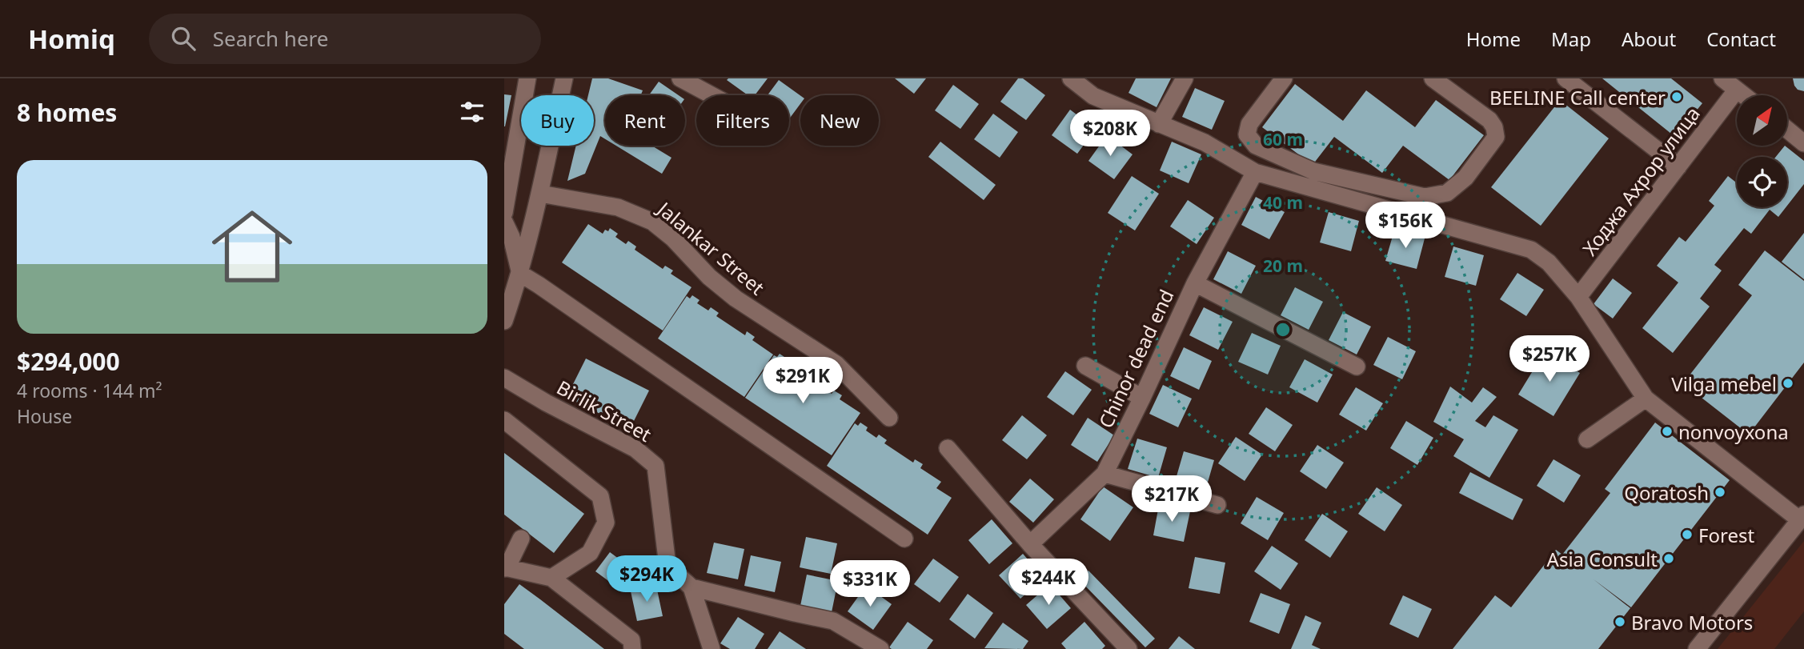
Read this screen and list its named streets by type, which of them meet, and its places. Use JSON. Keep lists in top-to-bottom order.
{
  "streets": {
    "street": [
      "Ходжа Ахрор улица",
      "Jalankar Street",
      "Chinor dead end",
      "Birlik Street"
    ]
  },
  "places": [
    "BEELINE Call center",
    "Vilga mebel",
    "nonvoyxona",
    "Qoratosh",
    "Forest",
    "Asia Consult",
    "Bravo Motors"
  ],
  "north": "top right",
  "page": {
    "header": "Homiq",
    "search": "Search here",
    "nav": [
      "Home",
      "Map",
      "About",
      "Contact"
    ],
    "heading": "8 homes",
    "chip": [
      "Buy",
      "Rent",
      "Filters",
      "New"
    ],
    "price": [
      "$208K",
      "$156K",
      "$257K",
      "$291K",
      "$217K",
      "$294K",
      "$244K",
      "$331K"
    ],
    "list": [
      {
        "name": "$294,000",
        "note": "4 rooms · 144 m² · House"
      }
    ]
  },
  "rings": ["60 m", "40 m", "20 m"]
}
